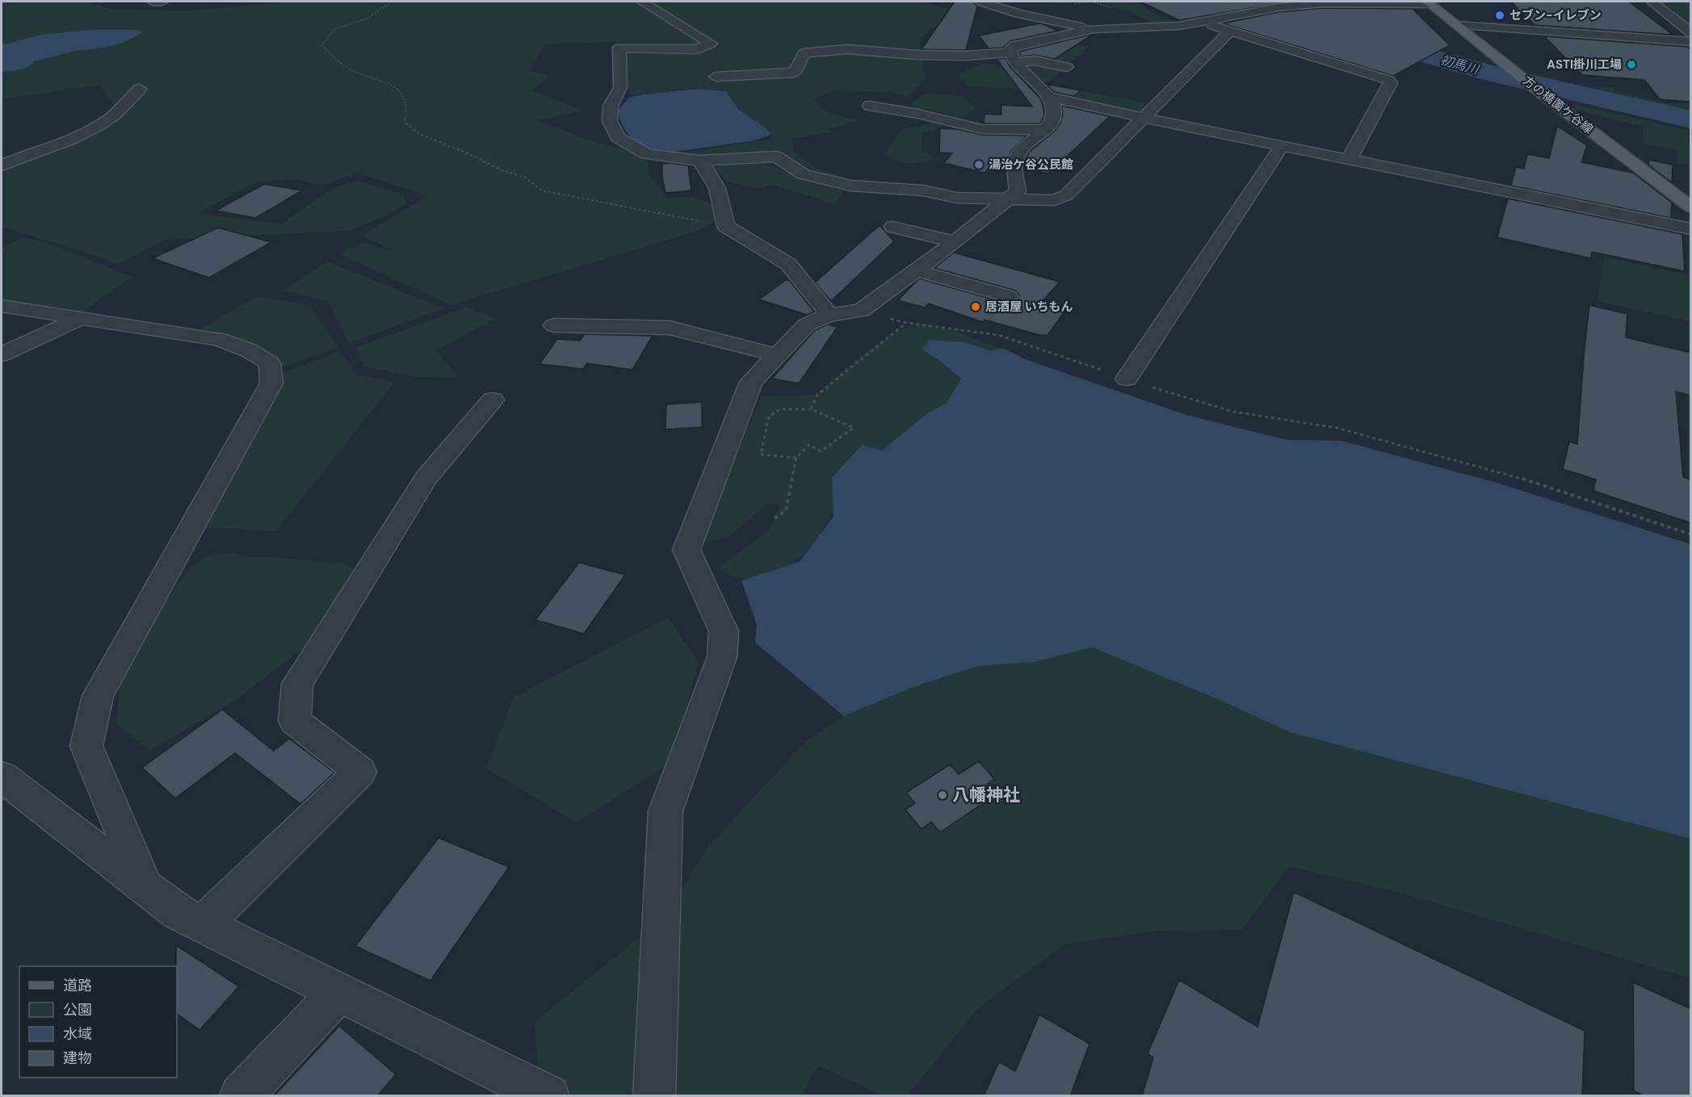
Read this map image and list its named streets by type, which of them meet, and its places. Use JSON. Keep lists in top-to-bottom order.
{
  "streets": {
    "main road": ["方の橋薗ケ谷線"]
  },
  "water": ["初馬川"],
  "places": [
    "セブン-イレブン",
    "ASTI掛川工場",
    "湯治ケ谷公民館",
    "居酒屋 いちもん",
    "八幡神社"
  ],
  "legend": [
    "道路",
    "公園",
    "水域",
    "建物"
  ]
}
